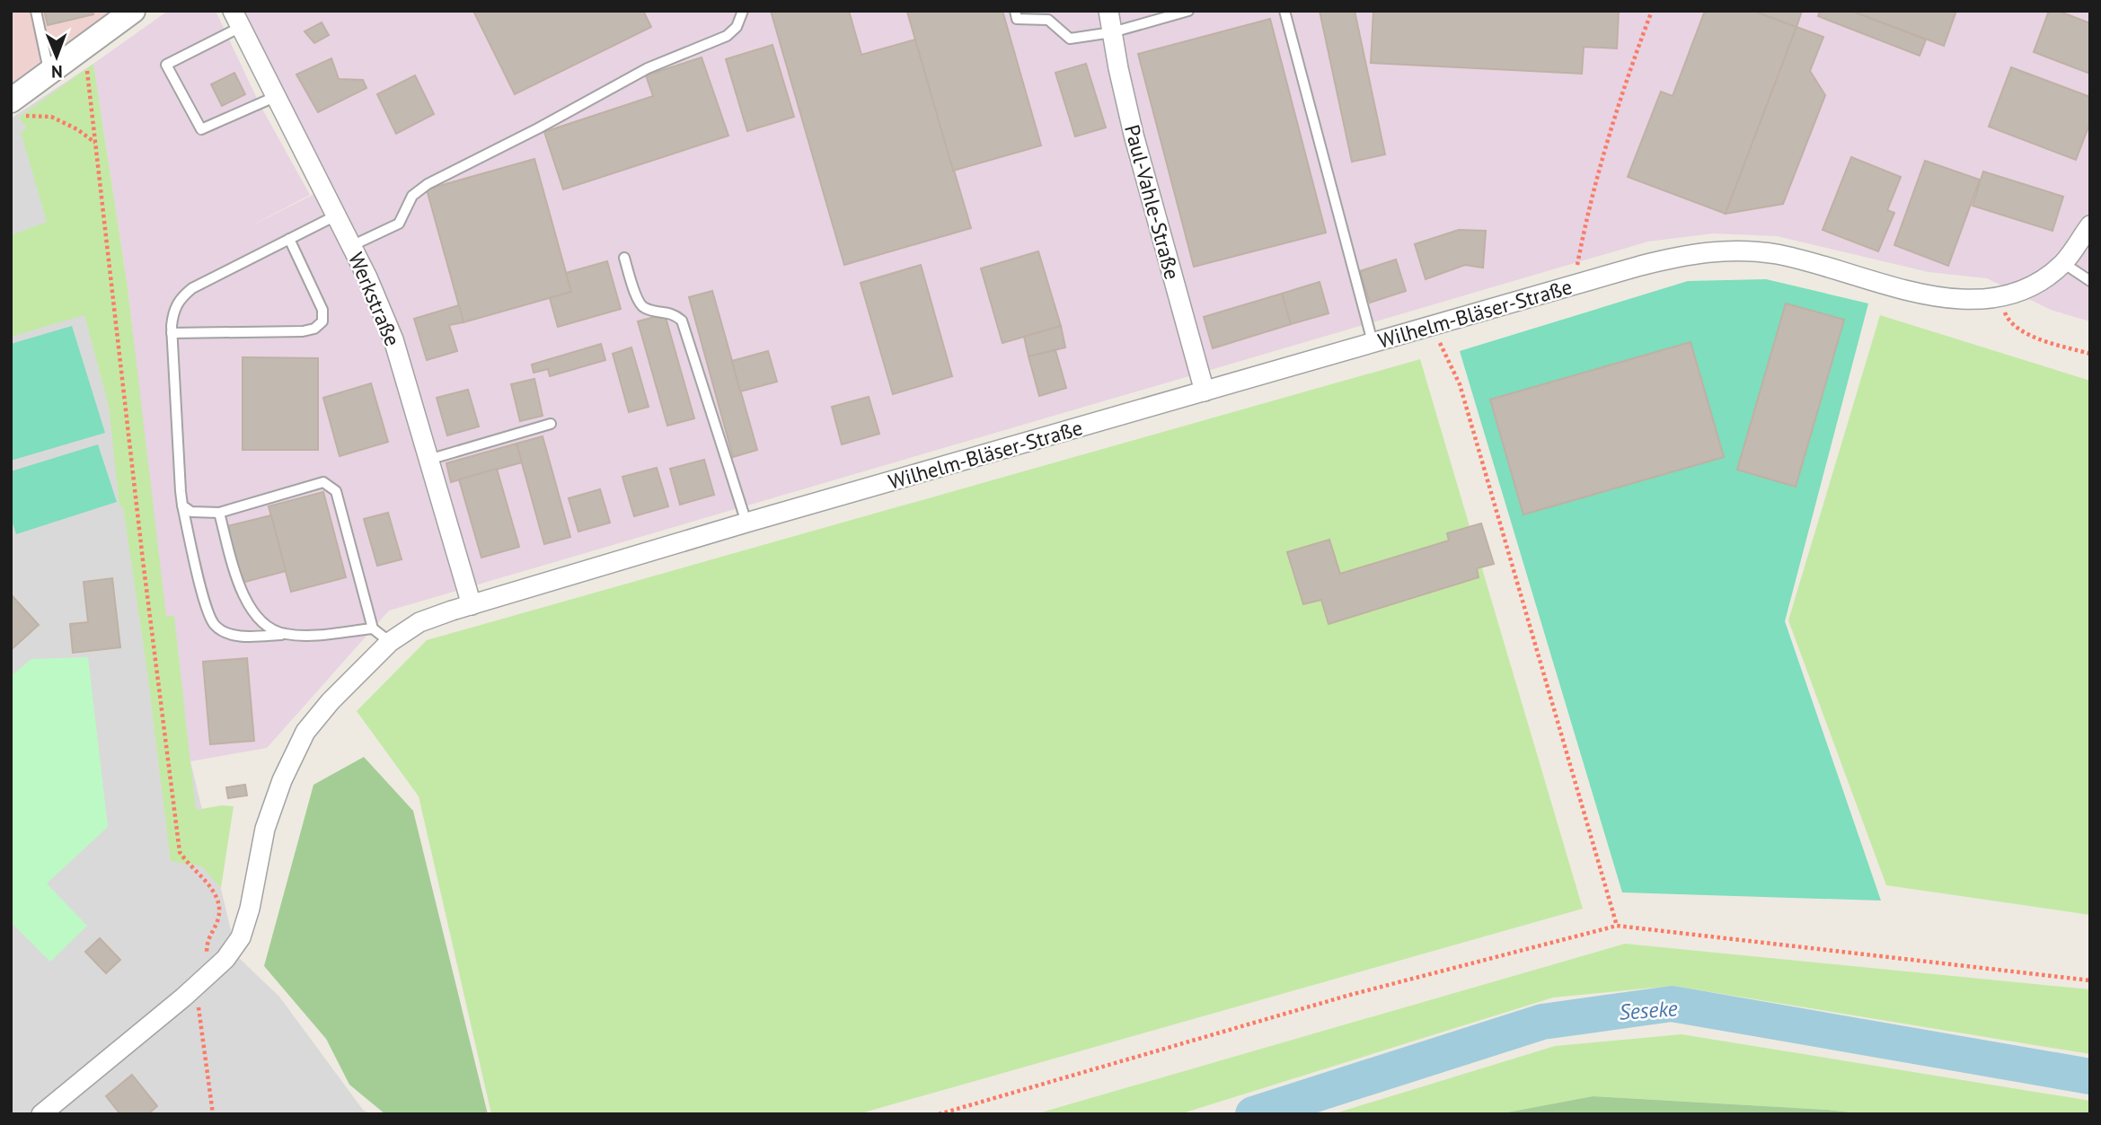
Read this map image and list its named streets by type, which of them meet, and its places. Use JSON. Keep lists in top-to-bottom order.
{
  "streets": {
    "street": ["Paul-Vahle-Straße", "Werkstraße", "Wilhelm-Bläser-Straße"]
  },
  "crossings": [
    ["Paul-Vahle-Straße", "Wilhelm-Bläser-Straße"],
    ["Werkstraße", "Wilhelm-Bläser-Straße"]
  ],
  "water": ["Seseke"],
  "north": "bottom"
}
